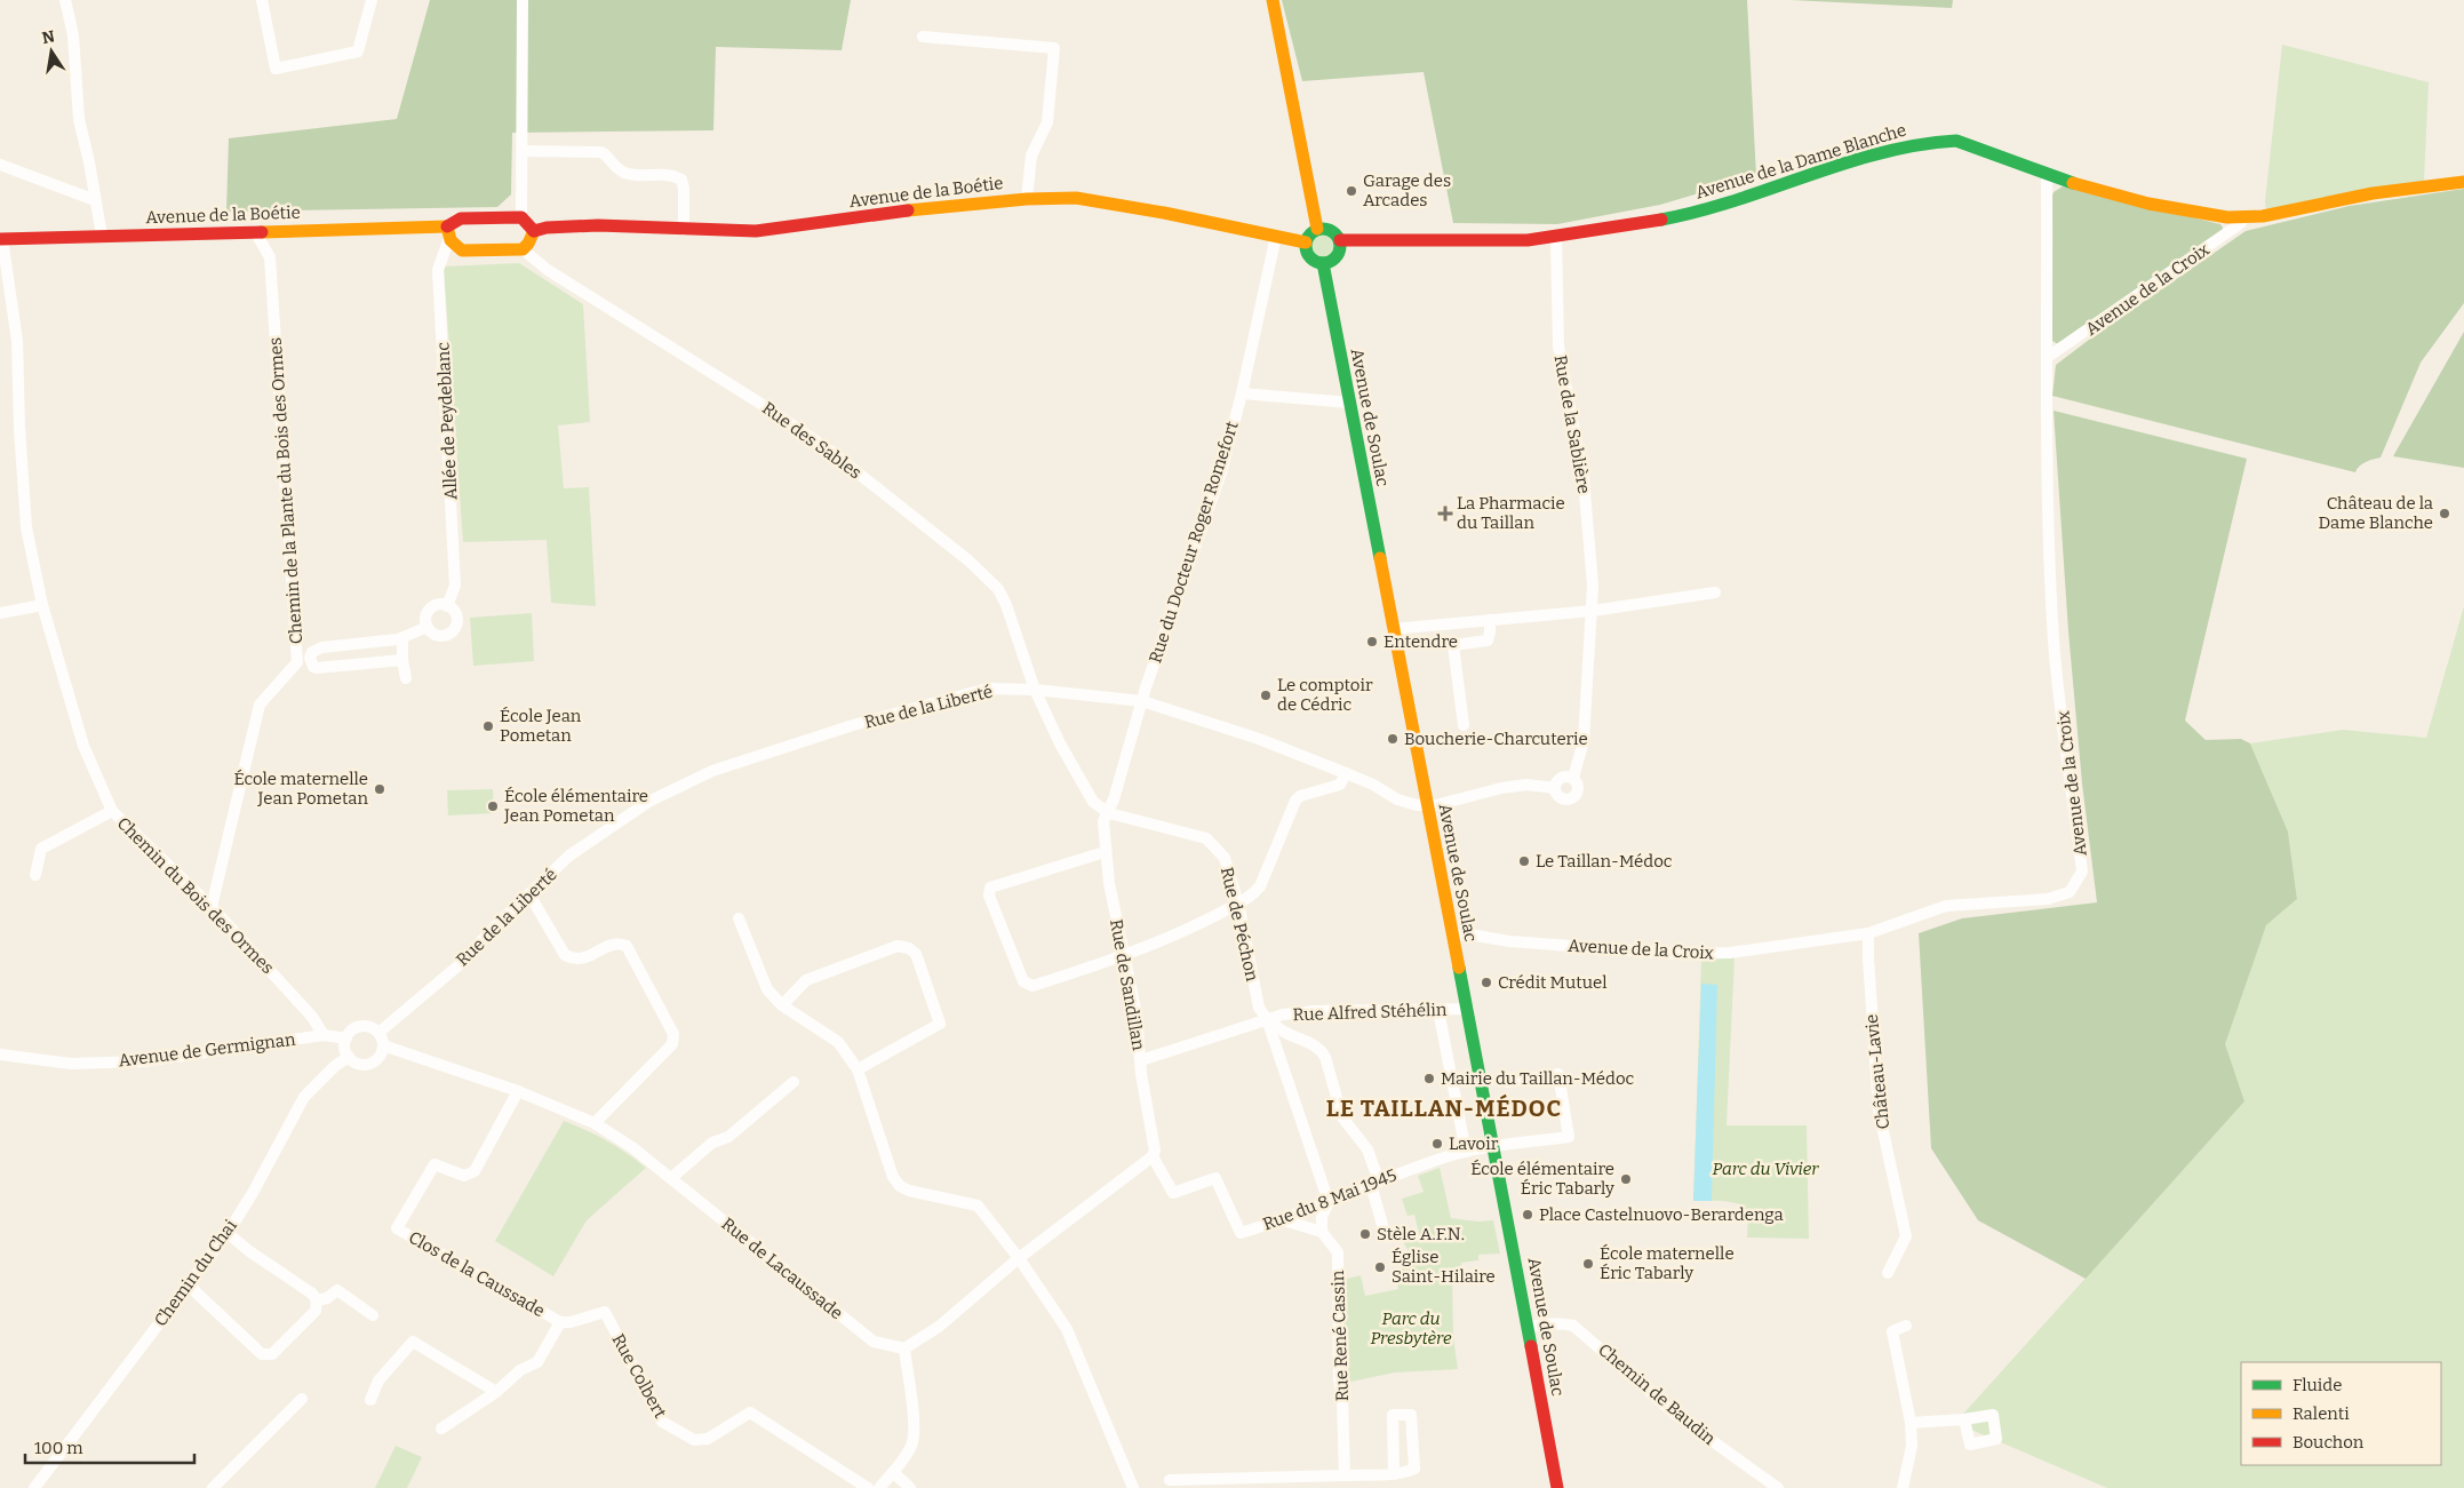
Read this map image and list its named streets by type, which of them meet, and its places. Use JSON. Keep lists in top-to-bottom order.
{
  "streets": {
    "main road": ["Avenue de la Dame Blanche", "Avenue de la Boétie", "Avenue de Soulac"],
    "street": [
      "Avenue de la Croix",
      "Allée de Peydeblanc",
      "Rue de la Sablière",
      "Rue des Sables",
      "Chemin de la Plante du Bois des Ormes",
      "Rue du Docteur Roger Romefort",
      "Rue de la Liberté",
      "Chemin du Bois des Ormes",
      "Rue de Péchon",
      "Rue de Sandillan",
      "Rue Alfred Stéhélin",
      "Avenue de Germignan",
      "Château-Lavie",
      "Rue du 8 Mai 1945",
      "Rue de Lacaussade",
      "Chemin du Chai",
      "Clos de la Caussade",
      "Rue René Cassin",
      "Rue Colbert",
      "Chemin de Baudin"
    ]
  },
  "crossings": [
    ["Avenue de la Dame Blanche", "Avenue de la Boétie"],
    ["Avenue de la Dame Blanche", "Avenue de la Croix"],
    ["Avenue de la Dame Blanche", "Avenue de Soulac"],
    ["Avenue de la Dame Blanche", "Rue de la Sablière"],
    ["Avenue de la Boétie", "Avenue de Soulac"],
    ["Avenue de la Boétie", "Allée de Peydeblanc"],
    ["Avenue de la Boétie", "Chemin de la Plante du Bois des Ormes"],
    ["Avenue de la Boétie", "Rue du Docteur Roger Romefort"],
    ["Avenue de la Boétie", "Chemin du Bois des Ormes"],
    ["Avenue de la Croix", "Avenue de Soulac"],
    ["Avenue de la Croix", "Château-Lavie"],
    ["Avenue de Soulac", "Rue de la Liberté"],
    ["Avenue de Soulac", "Rue Alfred Stéhélin"],
    ["Avenue de Soulac", "Rue du 8 Mai 1945"],
    ["Avenue de Soulac", "Chemin de Baudin"],
    ["Rue de la Sablière", "Rue de la Liberté"],
    ["Rue des Sables", "Rue de la Liberté"],
    ["Rue des Sables", "Rue de Péchon"],
    ["Chemin de la Plante du Bois des Ormes", "Chemin du Bois des Ormes"],
    ["Rue du Docteur Roger Romefort", "Rue de la Liberté"],
    ["Rue du Docteur Roger Romefort", "Rue de Péchon"],
    ["Rue du Docteur Roger Romefort", "Rue de Sandillan"],
    ["Rue de la Liberté", "Rue de Péchon"],
    ["Rue de la Liberté", "Avenue de Germignan"],
    ["Rue de la Liberté", "Rue de Lacaussade"],
    ["Rue de la Liberté", "Chemin du Chai"],
    ["Chemin du Bois des Ormes", "Avenue de Germignan"],
    ["Rue de Péchon", "Rue de Sandillan"],
    ["Rue de Péchon", "Rue Alfred Stéhélin"],
    ["Rue de Péchon", "Rue du 8 Mai 1945"],
    ["Rue de Sandillan", "Rue Alfred Stéhélin"],
    ["Rue de Sandillan", "Rue du 8 Mai 1945"],
    ["Avenue de Germignan", "Rue de Lacaussade"],
    ["Avenue de Germignan", "Chemin du Chai"],
    ["Rue de Lacaussade", "Chemin du Chai"],
    ["Rue de Lacaussade", "Clos de la Caussade"],
    ["Clos de la Caussade", "Rue Colbert"]
  ],
  "districts": ["LE TAILLAN-MÉDOC"],
  "parks": ["Parc du Vivier", "Parc du Presbytère"],
  "places": {
    "other": [
      "Garage des Arcades",
      "Château de la Dame Blanche",
      "Entendre",
      "Le comptoir de Cédric",
      "École Jean Pometan",
      "Boucherie-Charcuterie",
      "École maternelle Jean Pometan",
      "École élémentaire Jean Pometan",
      "Le Taillan-Médoc",
      "Crédit Mutuel",
      "Mairie du Taillan-Médoc",
      "Lavoir",
      "École élémentaire Éric Tabarly",
      "Place Castelnuovo-Berardenga",
      "Stèle A.F.N.",
      "École maternelle Éric Tabarly",
      "Église Saint-Hilaire"
    ],
    "health": ["La Pharmacie du Taillan"]
  },
  "legend": ["Fluide", "Ralenti", "Bouchon"],
  "scale_bar": "100 m",
  "north": "top"
}
